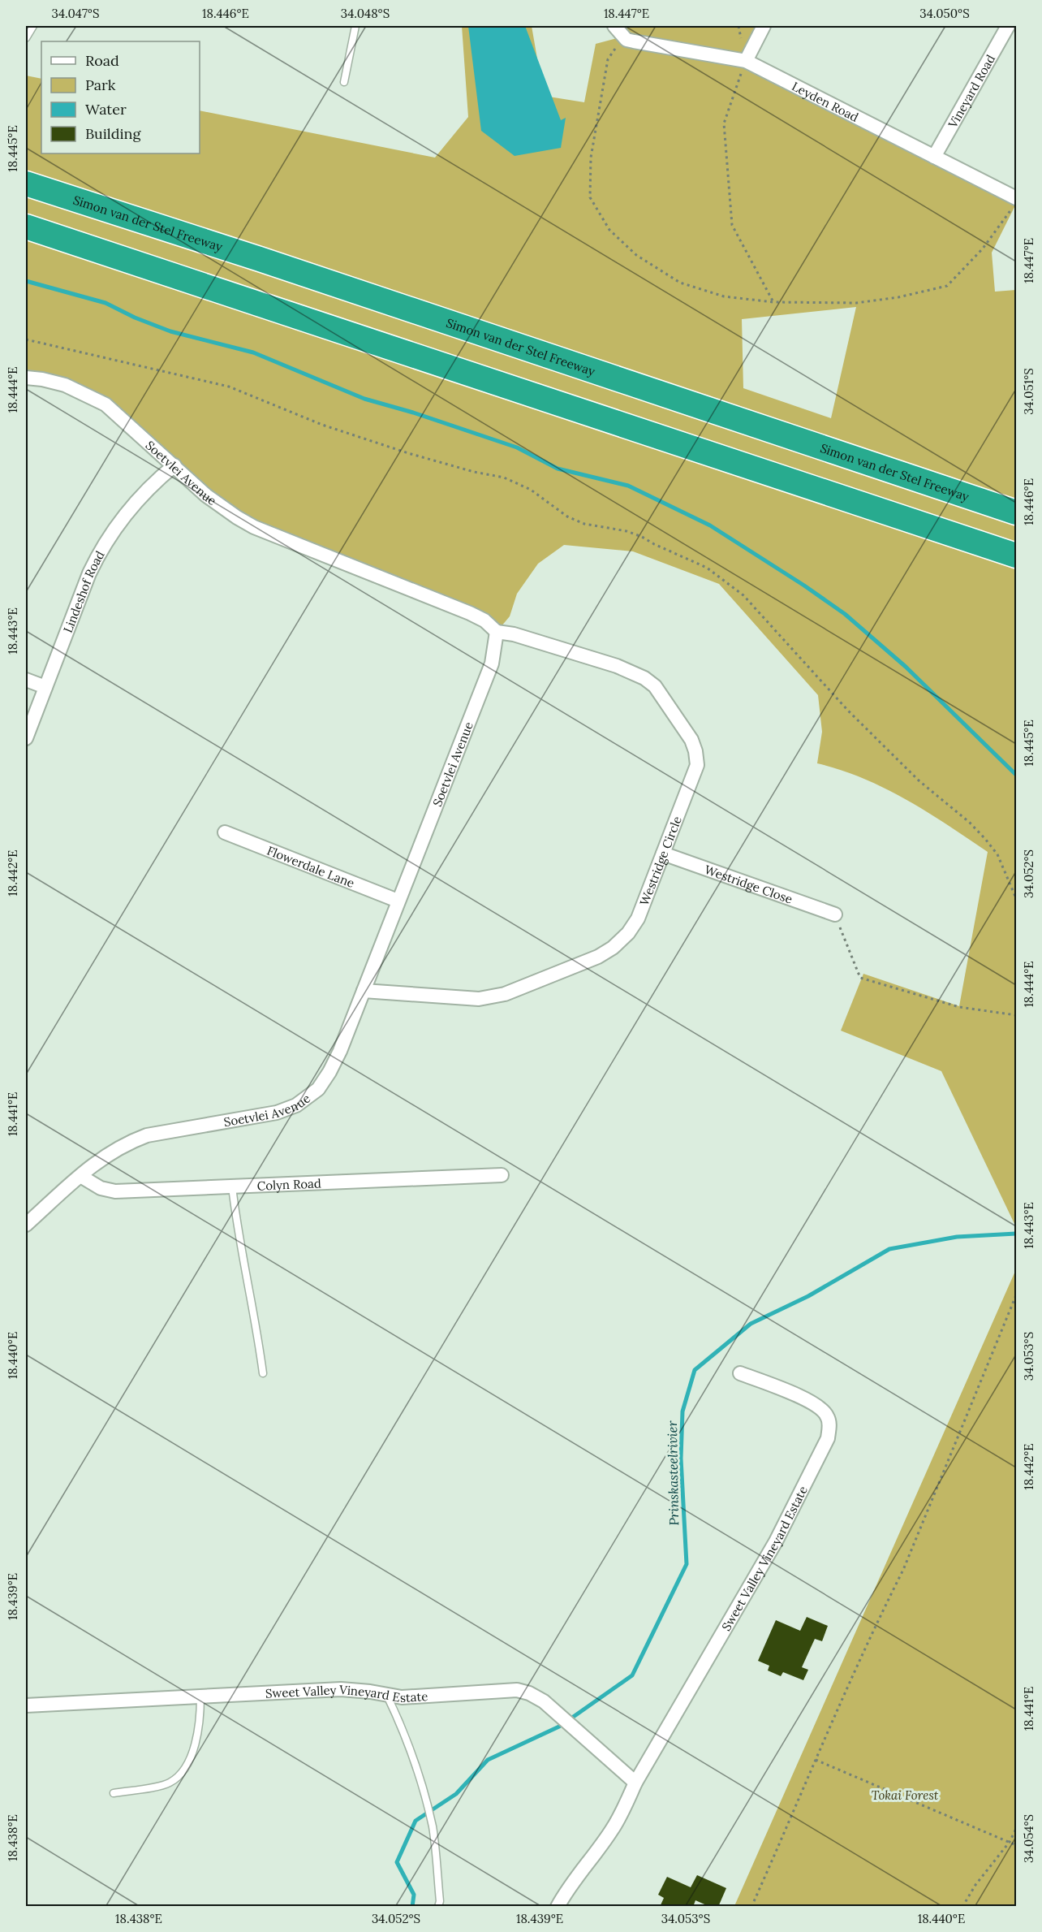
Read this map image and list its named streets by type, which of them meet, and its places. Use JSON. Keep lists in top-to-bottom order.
{
  "streets": {
    "highway": ["Simon van der Stel Freeway"],
    "street": [
      "Vineyard Road",
      "Leyden Road",
      "Soetvlei Avenue",
      "Lindeshof Road",
      "Westridge Circle",
      "Flowerdale Lane",
      "Westridge Close",
      "Colyn Road",
      "Sweet Valley Vineyard Estate"
    ]
  },
  "crossings": [
    ["Vineyard Road", "Leyden Road"],
    ["Soetvlei Avenue", "Lindeshof Road"],
    ["Soetvlei Avenue", "Westridge Circle"],
    ["Soetvlei Avenue", "Flowerdale Lane"],
    ["Soetvlei Avenue", "Colyn Road"],
    ["Westridge Circle", "Westridge Close"]
  ],
  "water": ["Prinskasteelrivier"],
  "parks": ["Tokai Forest"],
  "legend": [
    "Road",
    "Park",
    "Water",
    "Building"
  ],
  "coordinates": [
    "34.047°S",
    "18.446°E",
    "34.048°S",
    "18.447°E",
    "34.050°S",
    "18.445°E",
    "18.444°E",
    "34.051°S",
    "18.443°E",
    "18.442°E",
    "34.052°S",
    "18.441°E",
    "18.440°E",
    "34.053°S",
    "18.439°E",
    "18.438°E",
    "34.054°S"
  ]
}
